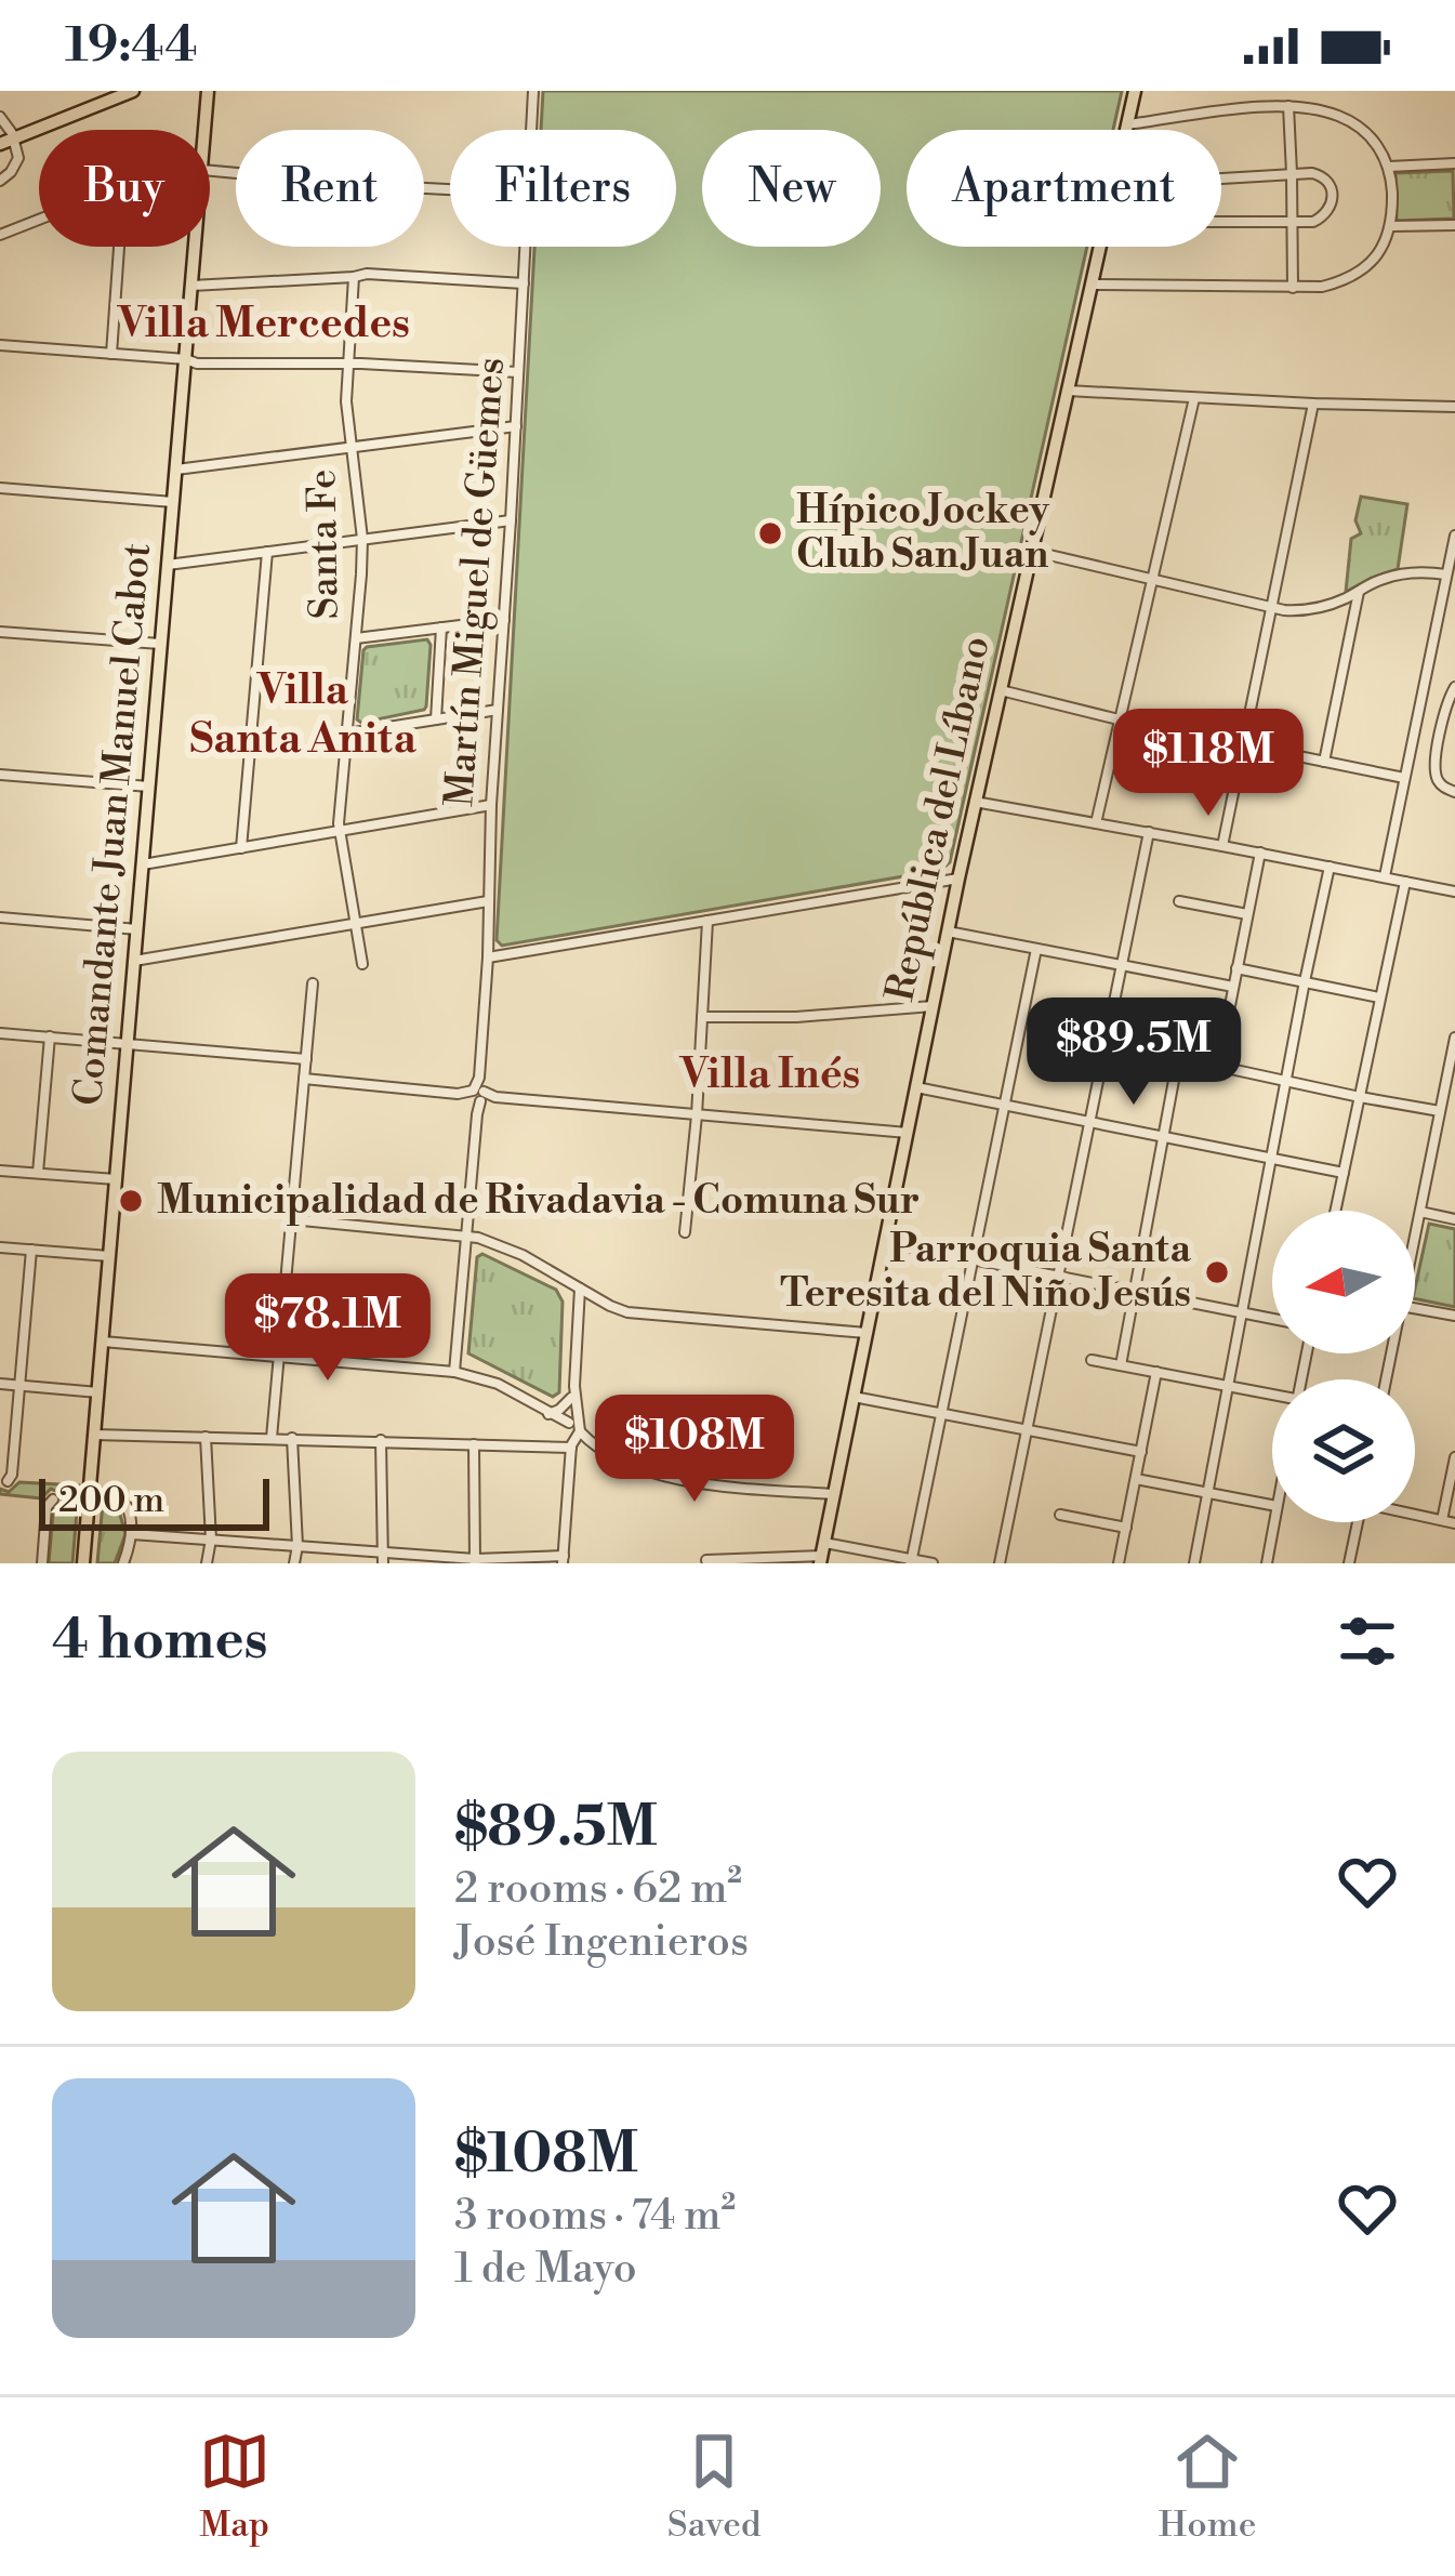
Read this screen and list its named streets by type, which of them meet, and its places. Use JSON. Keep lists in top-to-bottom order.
{
  "streets": {
    "main road": ["República del Líbano", "Comandante Juan Manuel Cabot"],
    "street": ["Santa Fe", "Martín Miguel de Güemes"]
  },
  "districts": ["Villa Mercedes", "Villa Santa Anita", "Villa Inés"],
  "places": ["Hípico Jockey Club San Juan", "Municipalidad de Rivadavia - Comuna Sur", "Parroquia Santa Teresita del Niño Jesús"],
  "scale_bar": "200 m",
  "north": "left",
  "page": {
    "status": "19:44",
    "chip": [
      "Buy",
      "Rent",
      "Filters",
      "New",
      "Apartment"
    ],
    "price": [
      "$118M",
      "$89.5M",
      "$78.1M",
      "$108M"
    ],
    "scale": "200 m",
    "heading": "4 homes",
    "list": [
      {
        "name": "$89.5M",
        "note": "2 rooms · 62 m² · José Ingenieros"
      },
      {
        "name": "$108M",
        "note": "3 rooms · 74 m² · 1 de Mayo"
      }
    ],
    "tabs": ["Map", "Saved", "Home"]
  }
}
